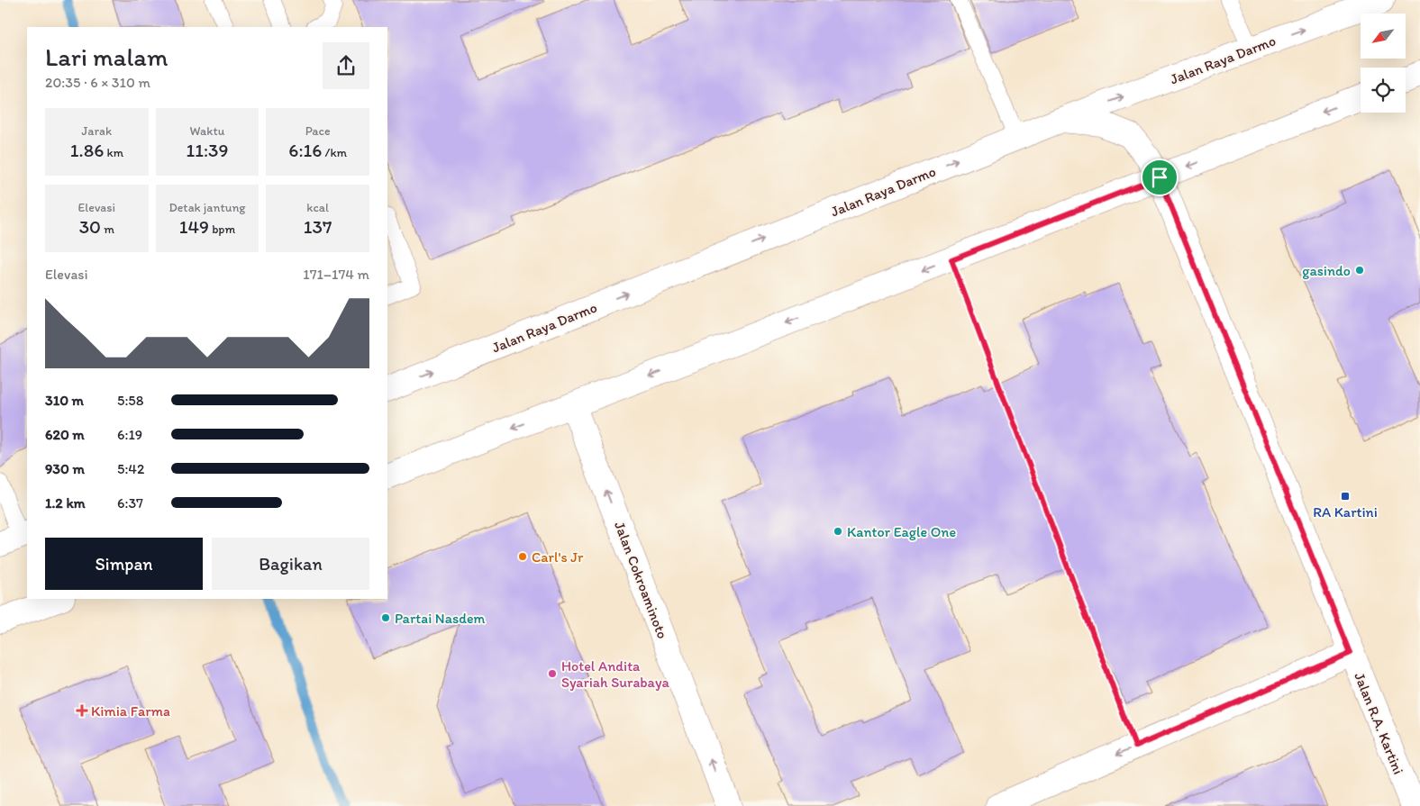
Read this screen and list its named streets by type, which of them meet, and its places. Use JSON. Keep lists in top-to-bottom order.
{
  "streets": {
    "main road": ["Jalan Raya Darmo", "Jalan Cokroaminoto", "Jalan R.A. Kartini"]
  },
  "crossings": [
    ["Jalan Raya Darmo", "Jalan R.A. Kartini"]
  ],
  "one_way": ["Jalan Cokroaminoto"],
  "places": {
    "other": [
      "gasindo",
      "Kantor Eagle One",
      "Carl's Jr",
      "Partai Nasdem",
      "Hotel Andita Syariah Surabaya"
    ],
    "transit": ["RA Kartini"],
    "health": ["Kimia Farma"]
  },
  "north": "bottom left",
  "page": {
    "heading": ["Lari malam", "20:35 · 6 × 310 m"],
    "stats": [
      ["Jarak", "1.86 km"],
      ["Waktu", "11:39"],
      ["Pace", "6:16 /km"],
      ["Elevasi", "30 m"],
      ["Detak jantung", "149 bpm"],
      ["kcal", "137"]
    ],
    "chart": ["Elevasi", "171–174 m"],
    "list": [
      {
        "name": "310 m",
        "note": "5:58"
      },
      {
        "name": "620 m",
        "note": "6:19"
      },
      {
        "name": "930 m",
        "note": "5:42"
      },
      {
        "name": "1.2 km",
        "note": "6:37"
      }
    ],
    "buttons": ["Simpan", "Bagikan"]
  }
}
